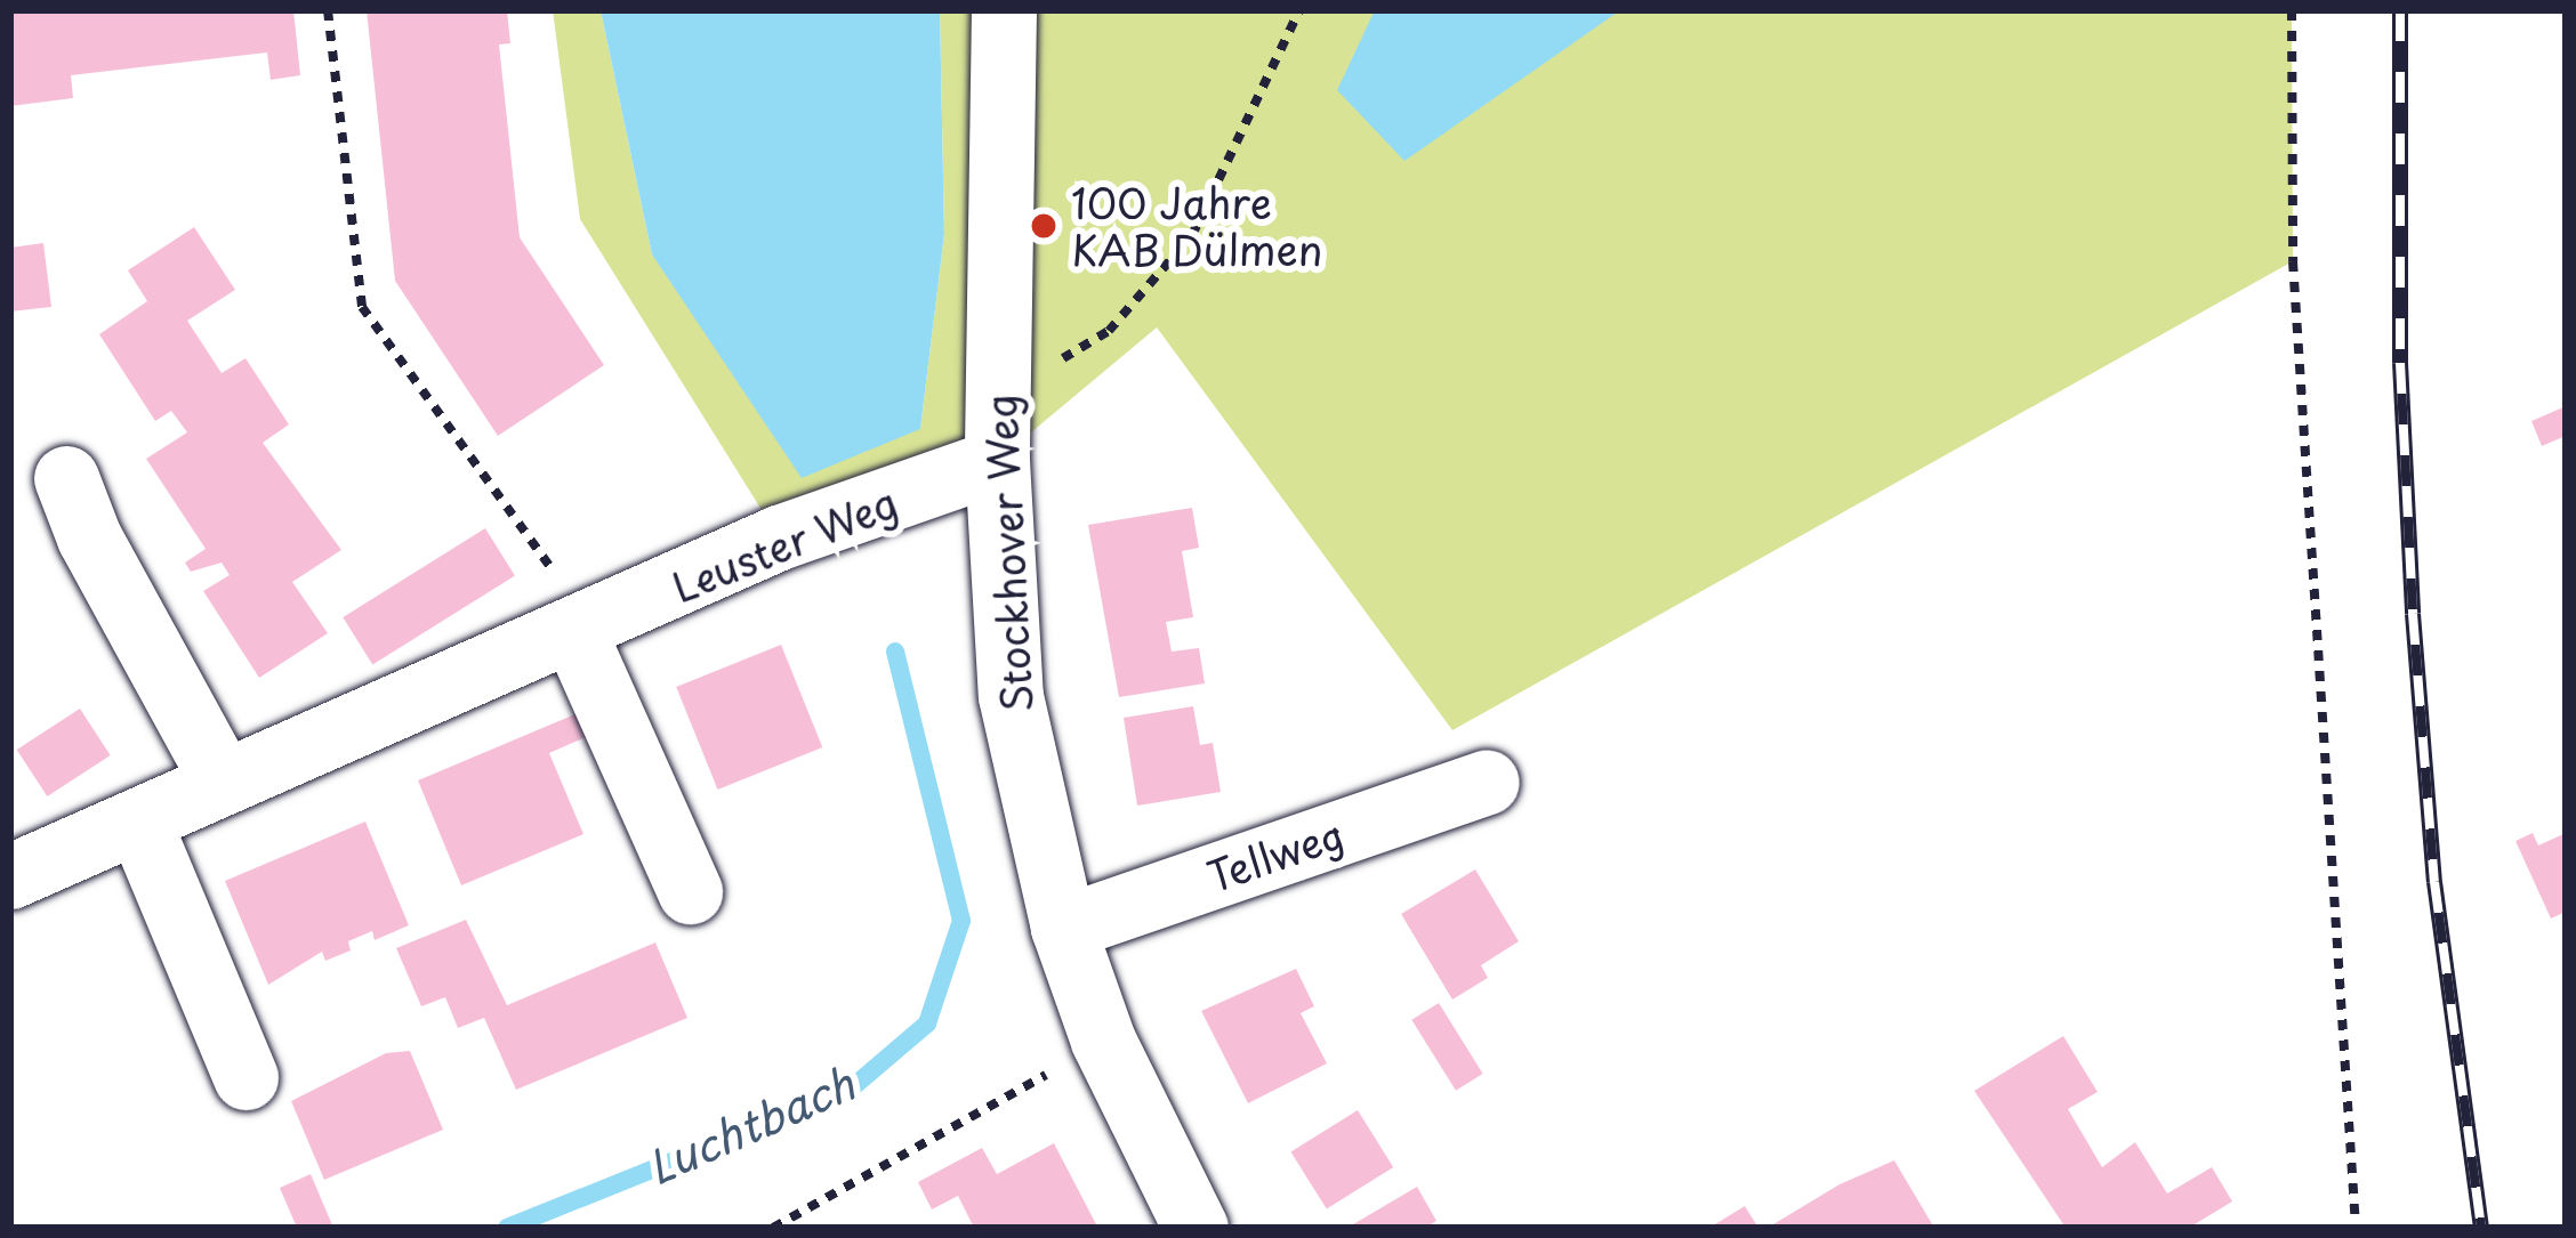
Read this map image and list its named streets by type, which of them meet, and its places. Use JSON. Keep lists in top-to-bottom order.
{
  "streets": {
    "street": ["Leuster Weg", "Stockhover Weg", "Tellweg"]
  },
  "crossings": [
    ["Leuster Weg", "Stockhover Weg"],
    ["Stockhover Weg", "Tellweg"]
  ],
  "water": ["Luchtbach"],
  "places": ["100 Jahre KAB Dülmen"]
}
